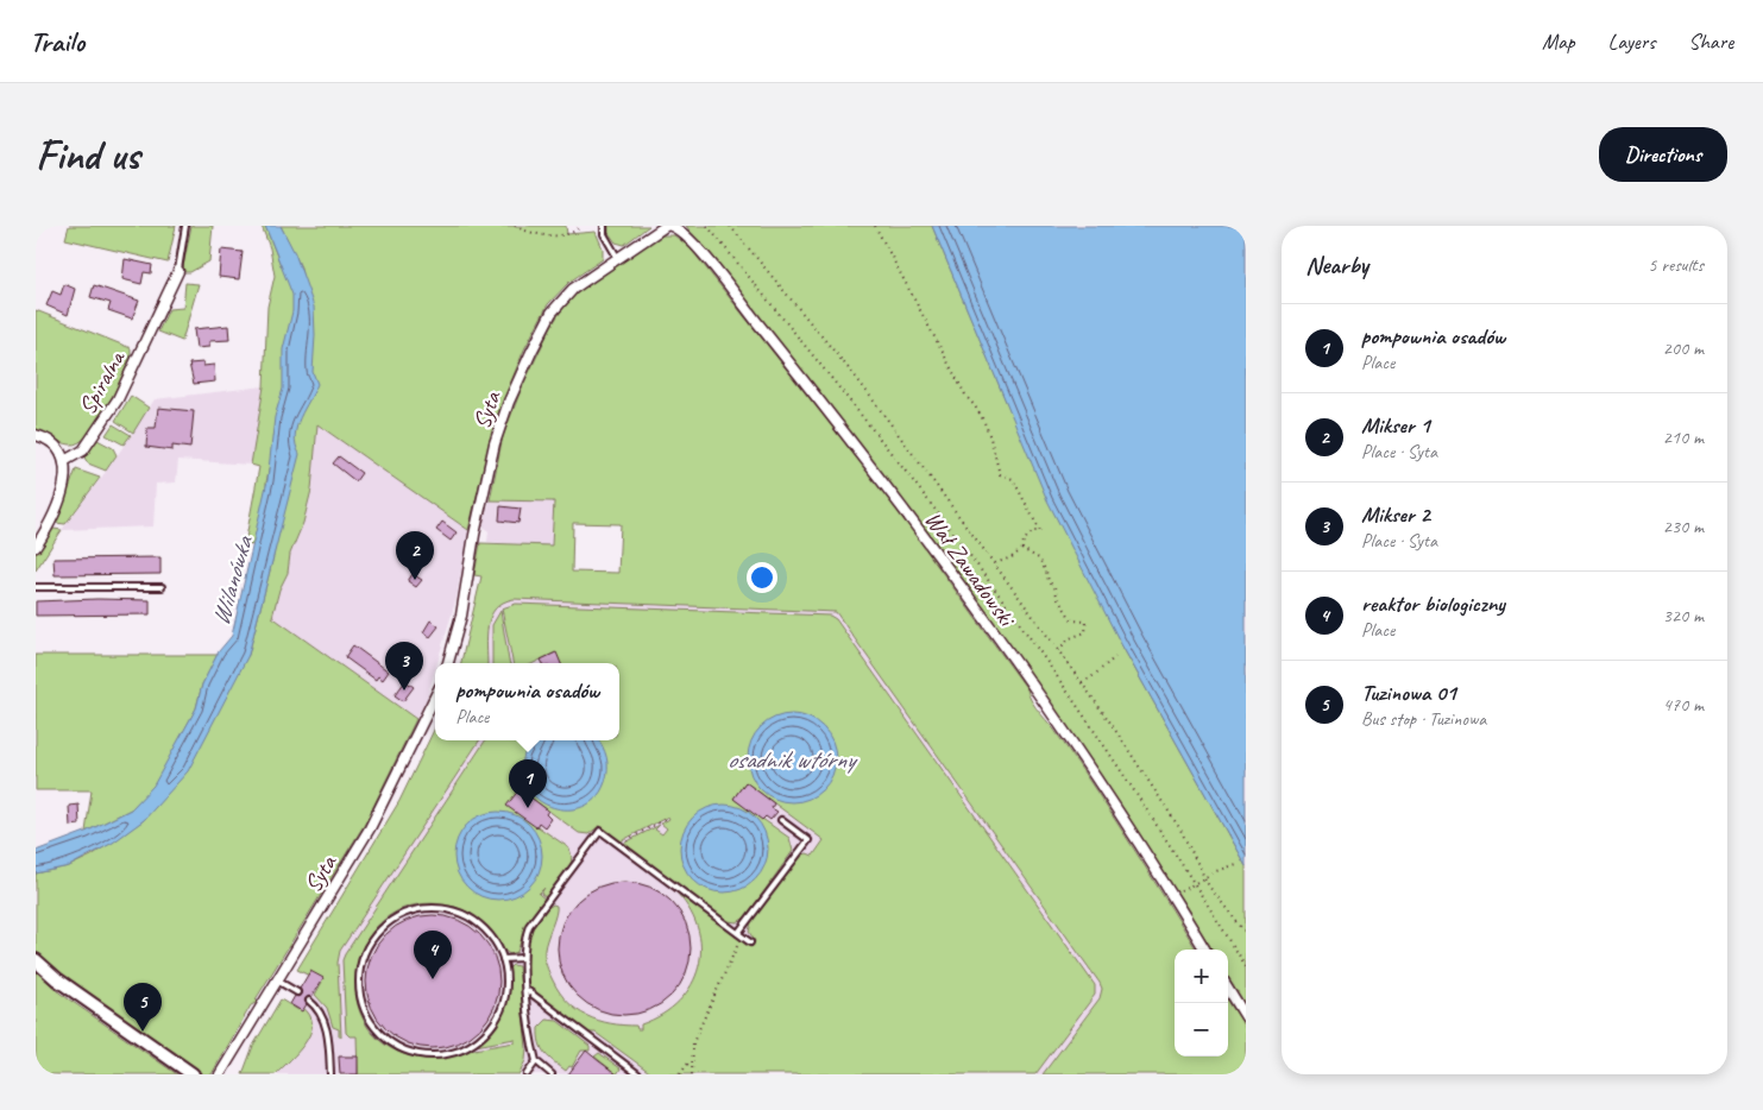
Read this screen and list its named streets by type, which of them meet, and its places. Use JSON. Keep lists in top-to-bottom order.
{
  "streets": {
    "street": ["Spiralna", "Syta", "Wał Zawadowski"]
  },
  "water": ["Wilanówka", "osadnik wtórny"],
  "page": {
    "header": "Trailo",
    "nav": ["Map", "Layers", "Share"],
    "buttons": "Directions",
    "title": "Find us",
    "heading": ["Nearby", "5 results"],
    "list": [
      {
        "mark": "1",
        "name": "pompownia osadów",
        "note": "Place",
        "value": "200 m"
      },
      {
        "mark": "2",
        "name": "Mikser 1",
        "note": "Place · Syta",
        "value": "210 m"
      },
      {
        "mark": "3",
        "name": "Mikser 2",
        "note": "Place · Syta",
        "value": "230 m"
      },
      {
        "mark": "4",
        "name": "reaktor biologiczny",
        "note": "Place",
        "value": "320 m"
      },
      {
        "mark": "5",
        "name": "Tuzinowa 01",
        "note": "Bus stop · Tuzinowa",
        "value": "470 m"
      }
    ],
    "pins": [
      "2",
      "3",
      "1",
      "4",
      "5"
    ],
    "popup": ["pompownia osadów", "Place"],
    "map_buttons": ["+", "−"]
  }
}
